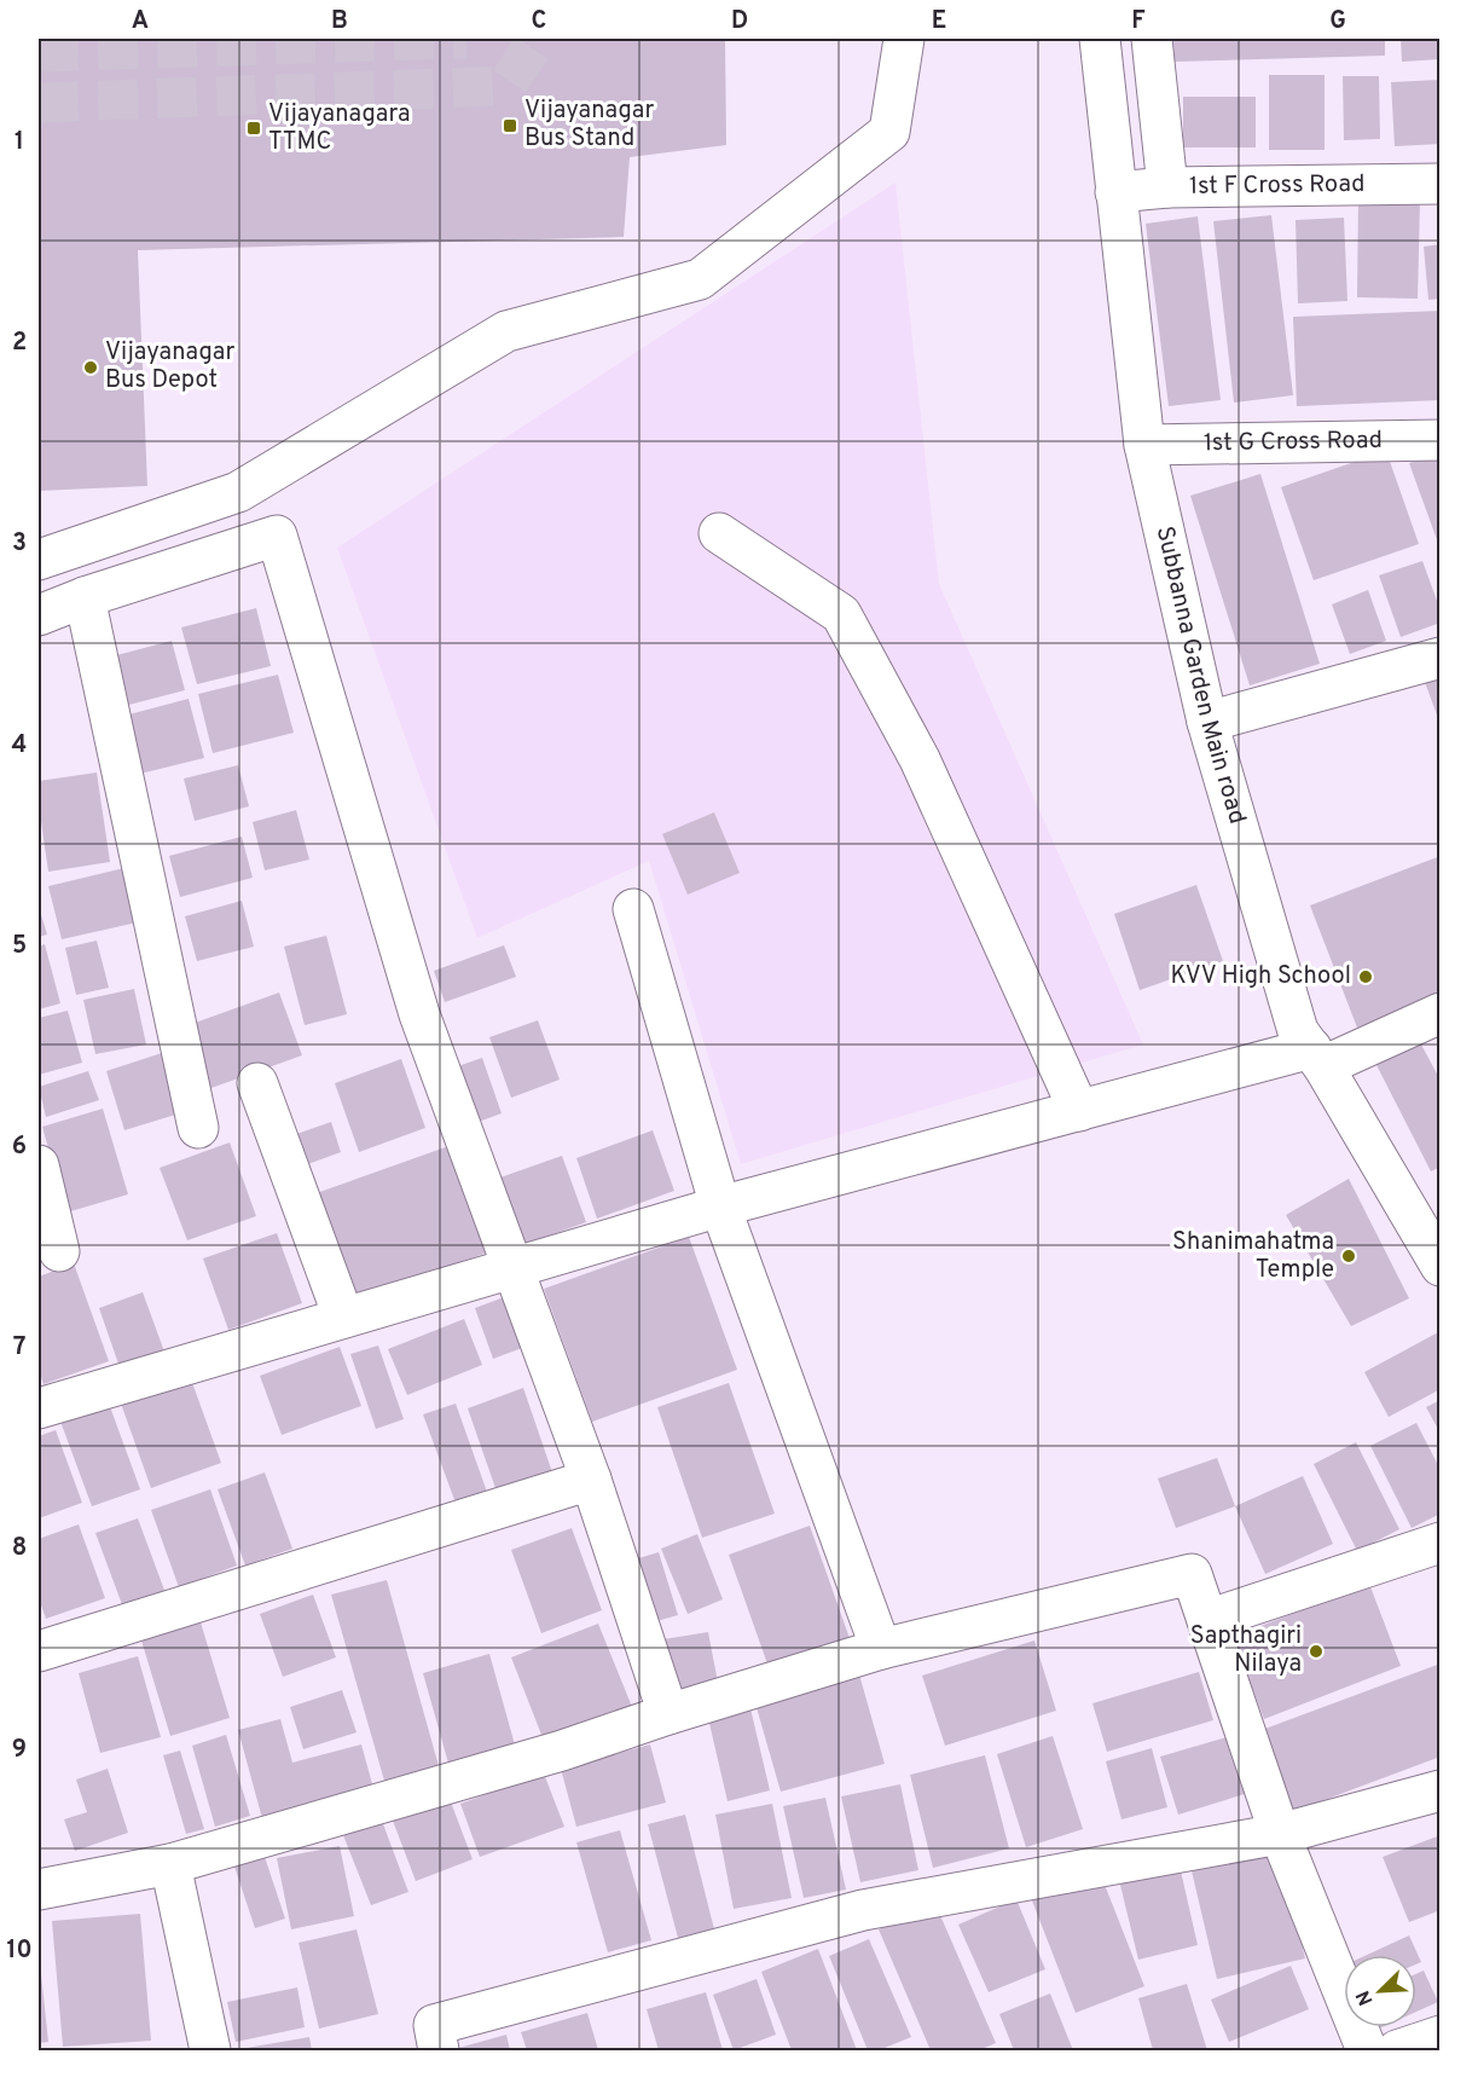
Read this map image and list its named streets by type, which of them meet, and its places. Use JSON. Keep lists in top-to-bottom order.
{
  "streets": {
    "street": ["1st F Cross Road", "1st G Cross Road", "Subbanna Garden Main road"]
  },
  "crossings": [
    ["1st F Cross Road", "Subbanna Garden Main road"],
    ["1st G Cross Road", "Subbanna Garden Main road"]
  ],
  "places": {
    "transit": ["Vijayanagar Bus Stand", "Vijayanagara TTMC"],
    "other": [
      "Vijayanagar Bus Depot",
      "KVV High School",
      "Shanimahatma Temple",
      "Sapthagiri Nilaya"
    ]
  },
  "north": "bottom left",
  "grid": {
    "columns": [
      "A",
      "B",
      "C",
      "D",
      "E",
      "F",
      "G"
    ],
    "rows": [
      "1",
      "2",
      "3",
      "4",
      "5",
      "6",
      "7",
      "8",
      "9",
      "10"
    ]
  }
}
